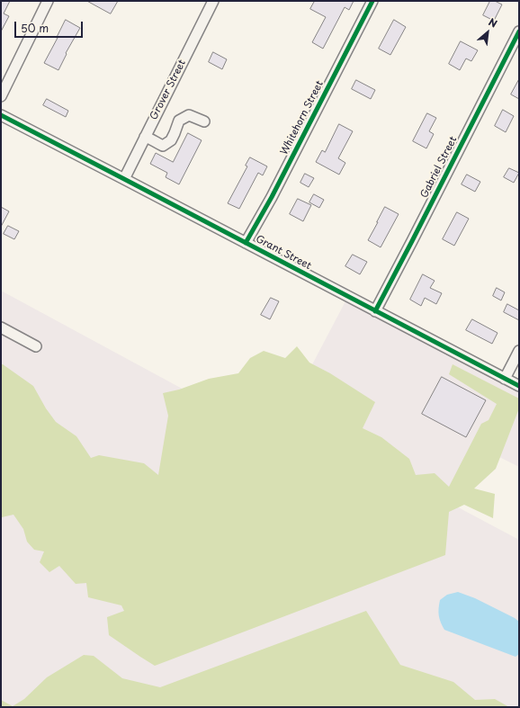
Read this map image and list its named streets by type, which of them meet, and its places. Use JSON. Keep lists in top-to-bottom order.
{
  "streets": {
    "street": [
      "Grover Street",
      "Whitehorn Street",
      "Gabriel Street",
      "Grant Street"
    ]
  },
  "crossings": [
    ["Grover Street", "Grant Street"],
    ["Whitehorn Street", "Grant Street"],
    ["Gabriel Street", "Grant Street"]
  ],
  "scale_bar": "50 m",
  "north": "top right"
}
